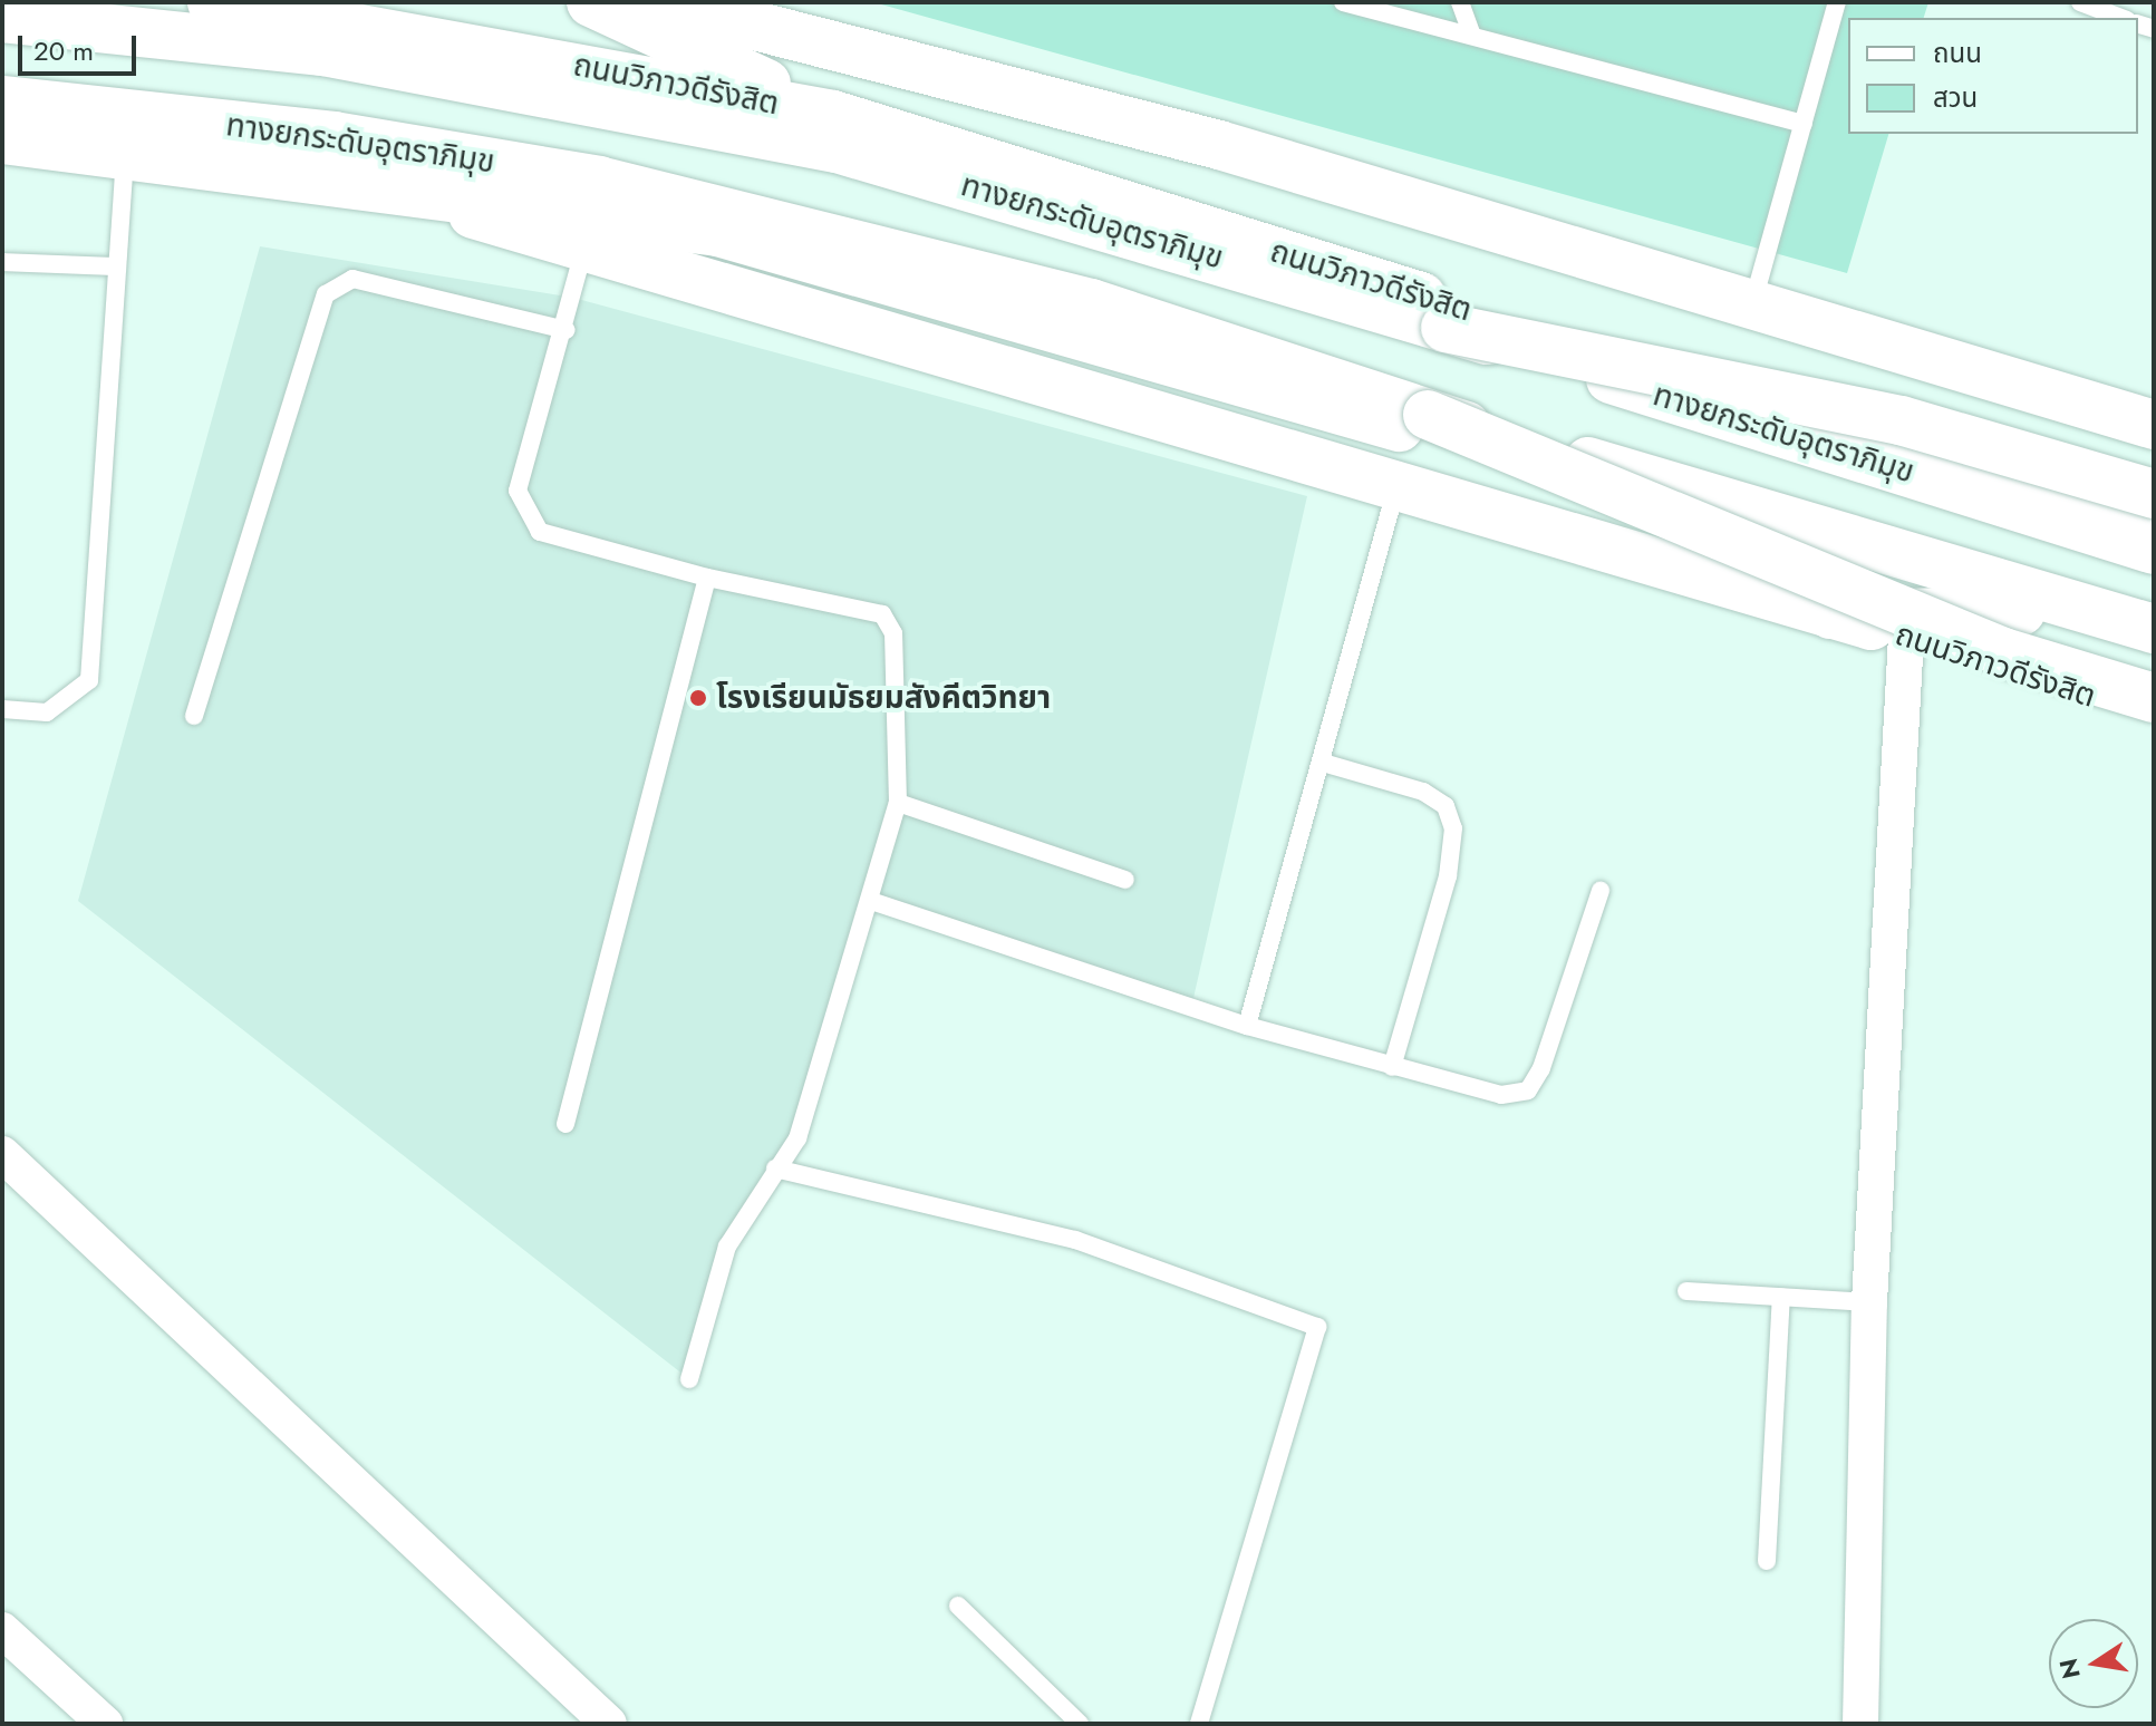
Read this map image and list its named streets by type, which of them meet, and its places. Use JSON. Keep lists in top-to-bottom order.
{
  "streets": {
    "main road": ["ถนนวิภาวดีรังสิต", "ทางยกระดับอุตราภิมุข"]
  },
  "places": ["โรงเรียนมัธยมสังคีตวิทยา"],
  "legend": ["ถนน", "สวน"],
  "scale_bar": "20 m",
  "north": "left"
}
